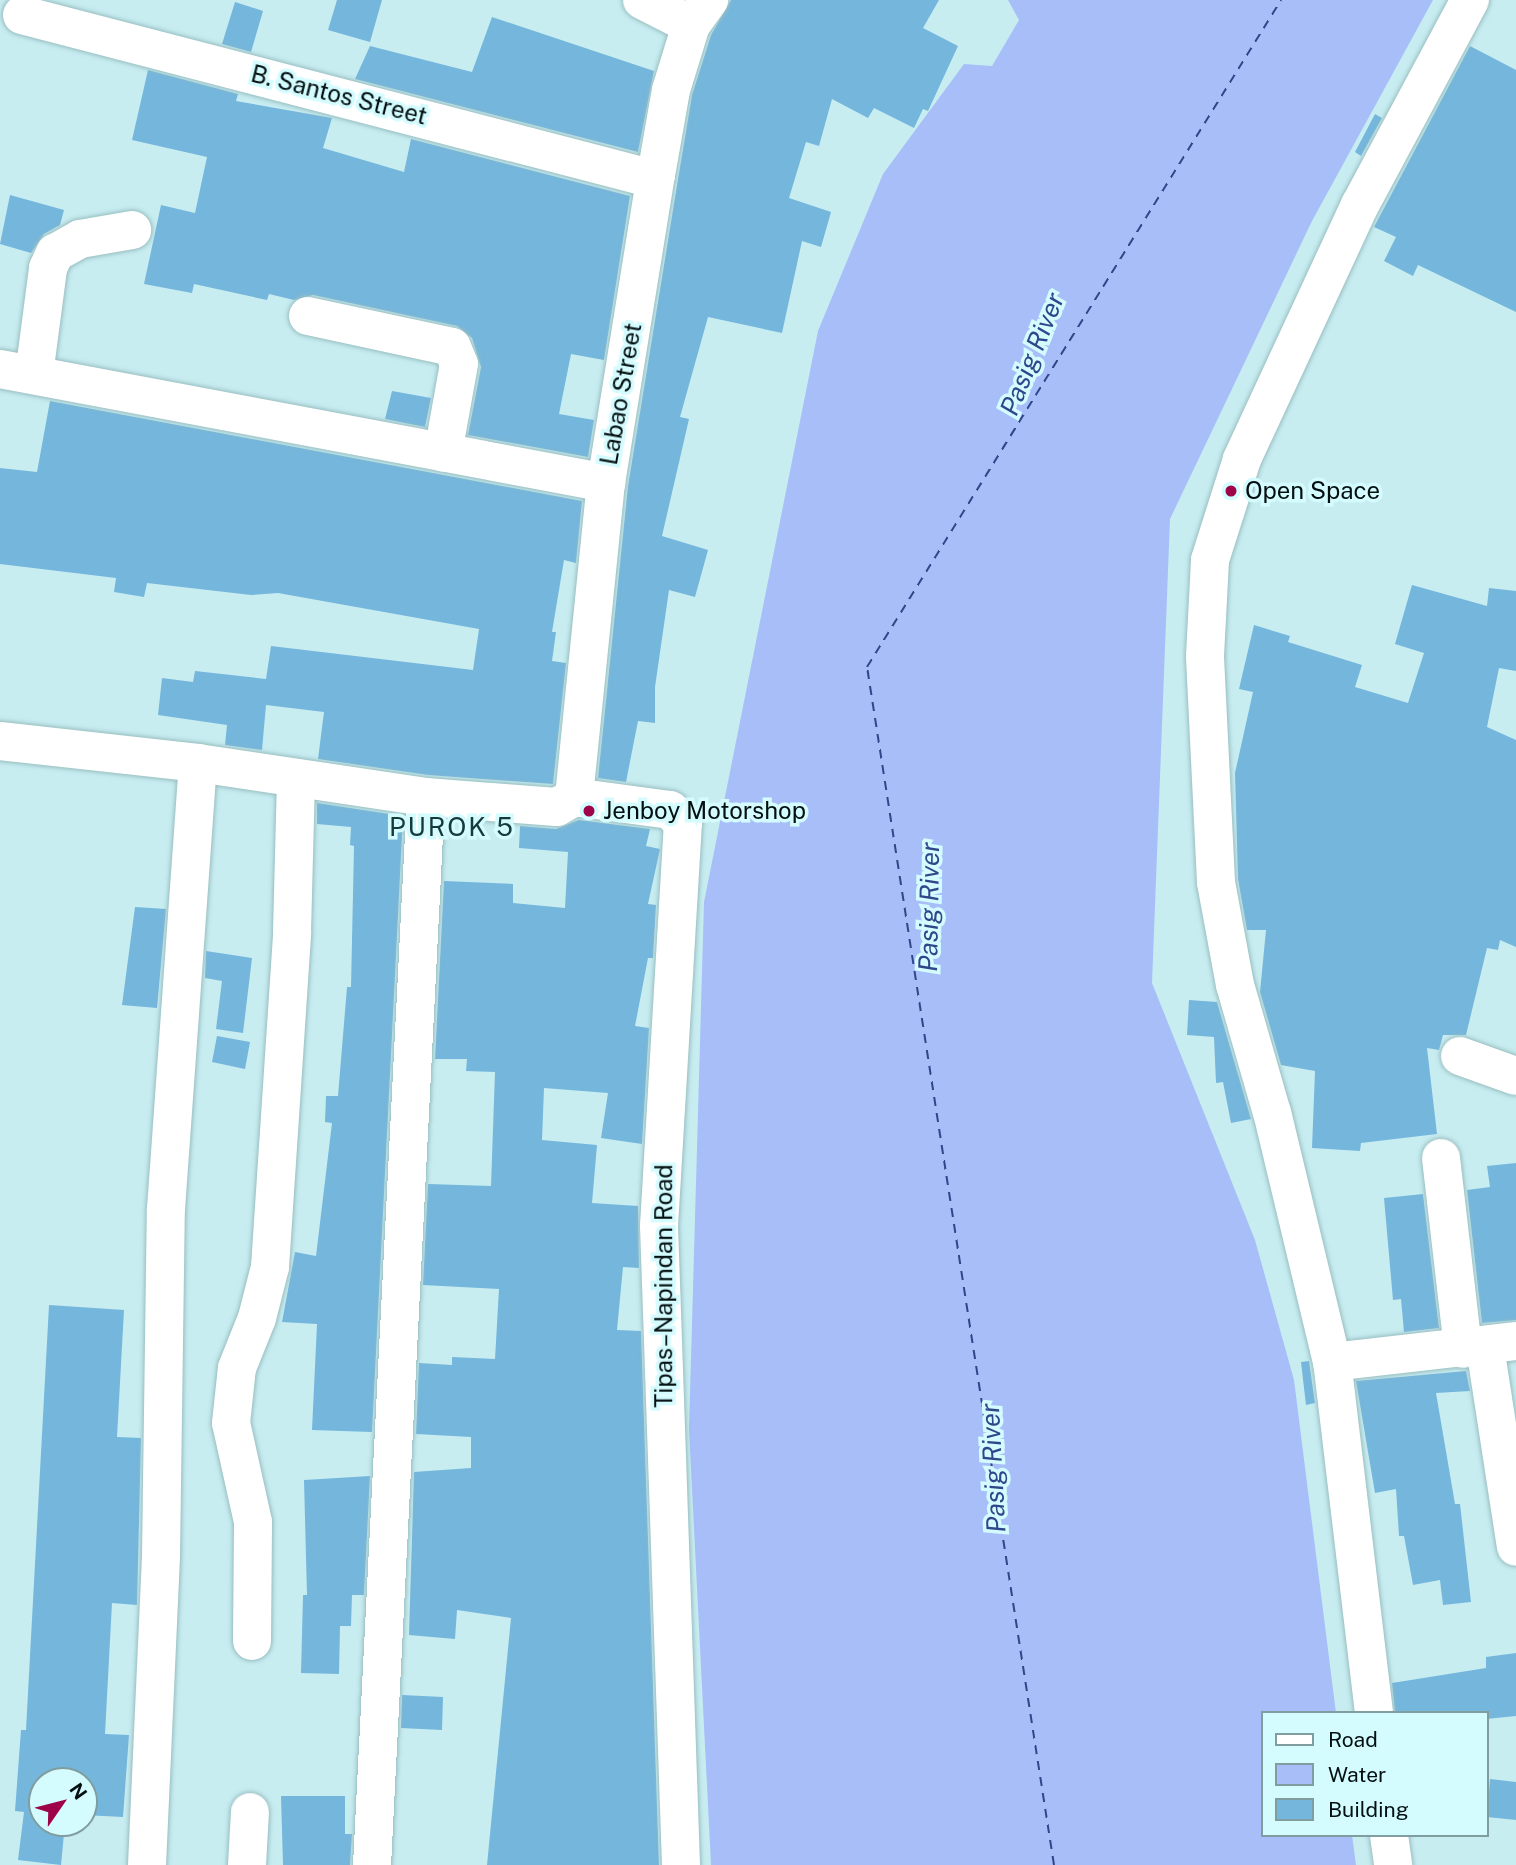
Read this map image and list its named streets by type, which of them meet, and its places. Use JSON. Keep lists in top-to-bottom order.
{
  "streets": {
    "street": ["B. Santos Street", "Labao Street", "Tipas–Napindan Road"]
  },
  "crossings": [
    ["B. Santos Street", "Labao Street"],
    ["Labao Street", "Tipas–Napindan Road"]
  ],
  "districts": ["PUROK 5"],
  "water": ["Pasig River"],
  "places": ["Open Space", "Jenboy Motorshop"],
  "legend": ["Road", "Water", "Building"],
  "north": "top right"
}
